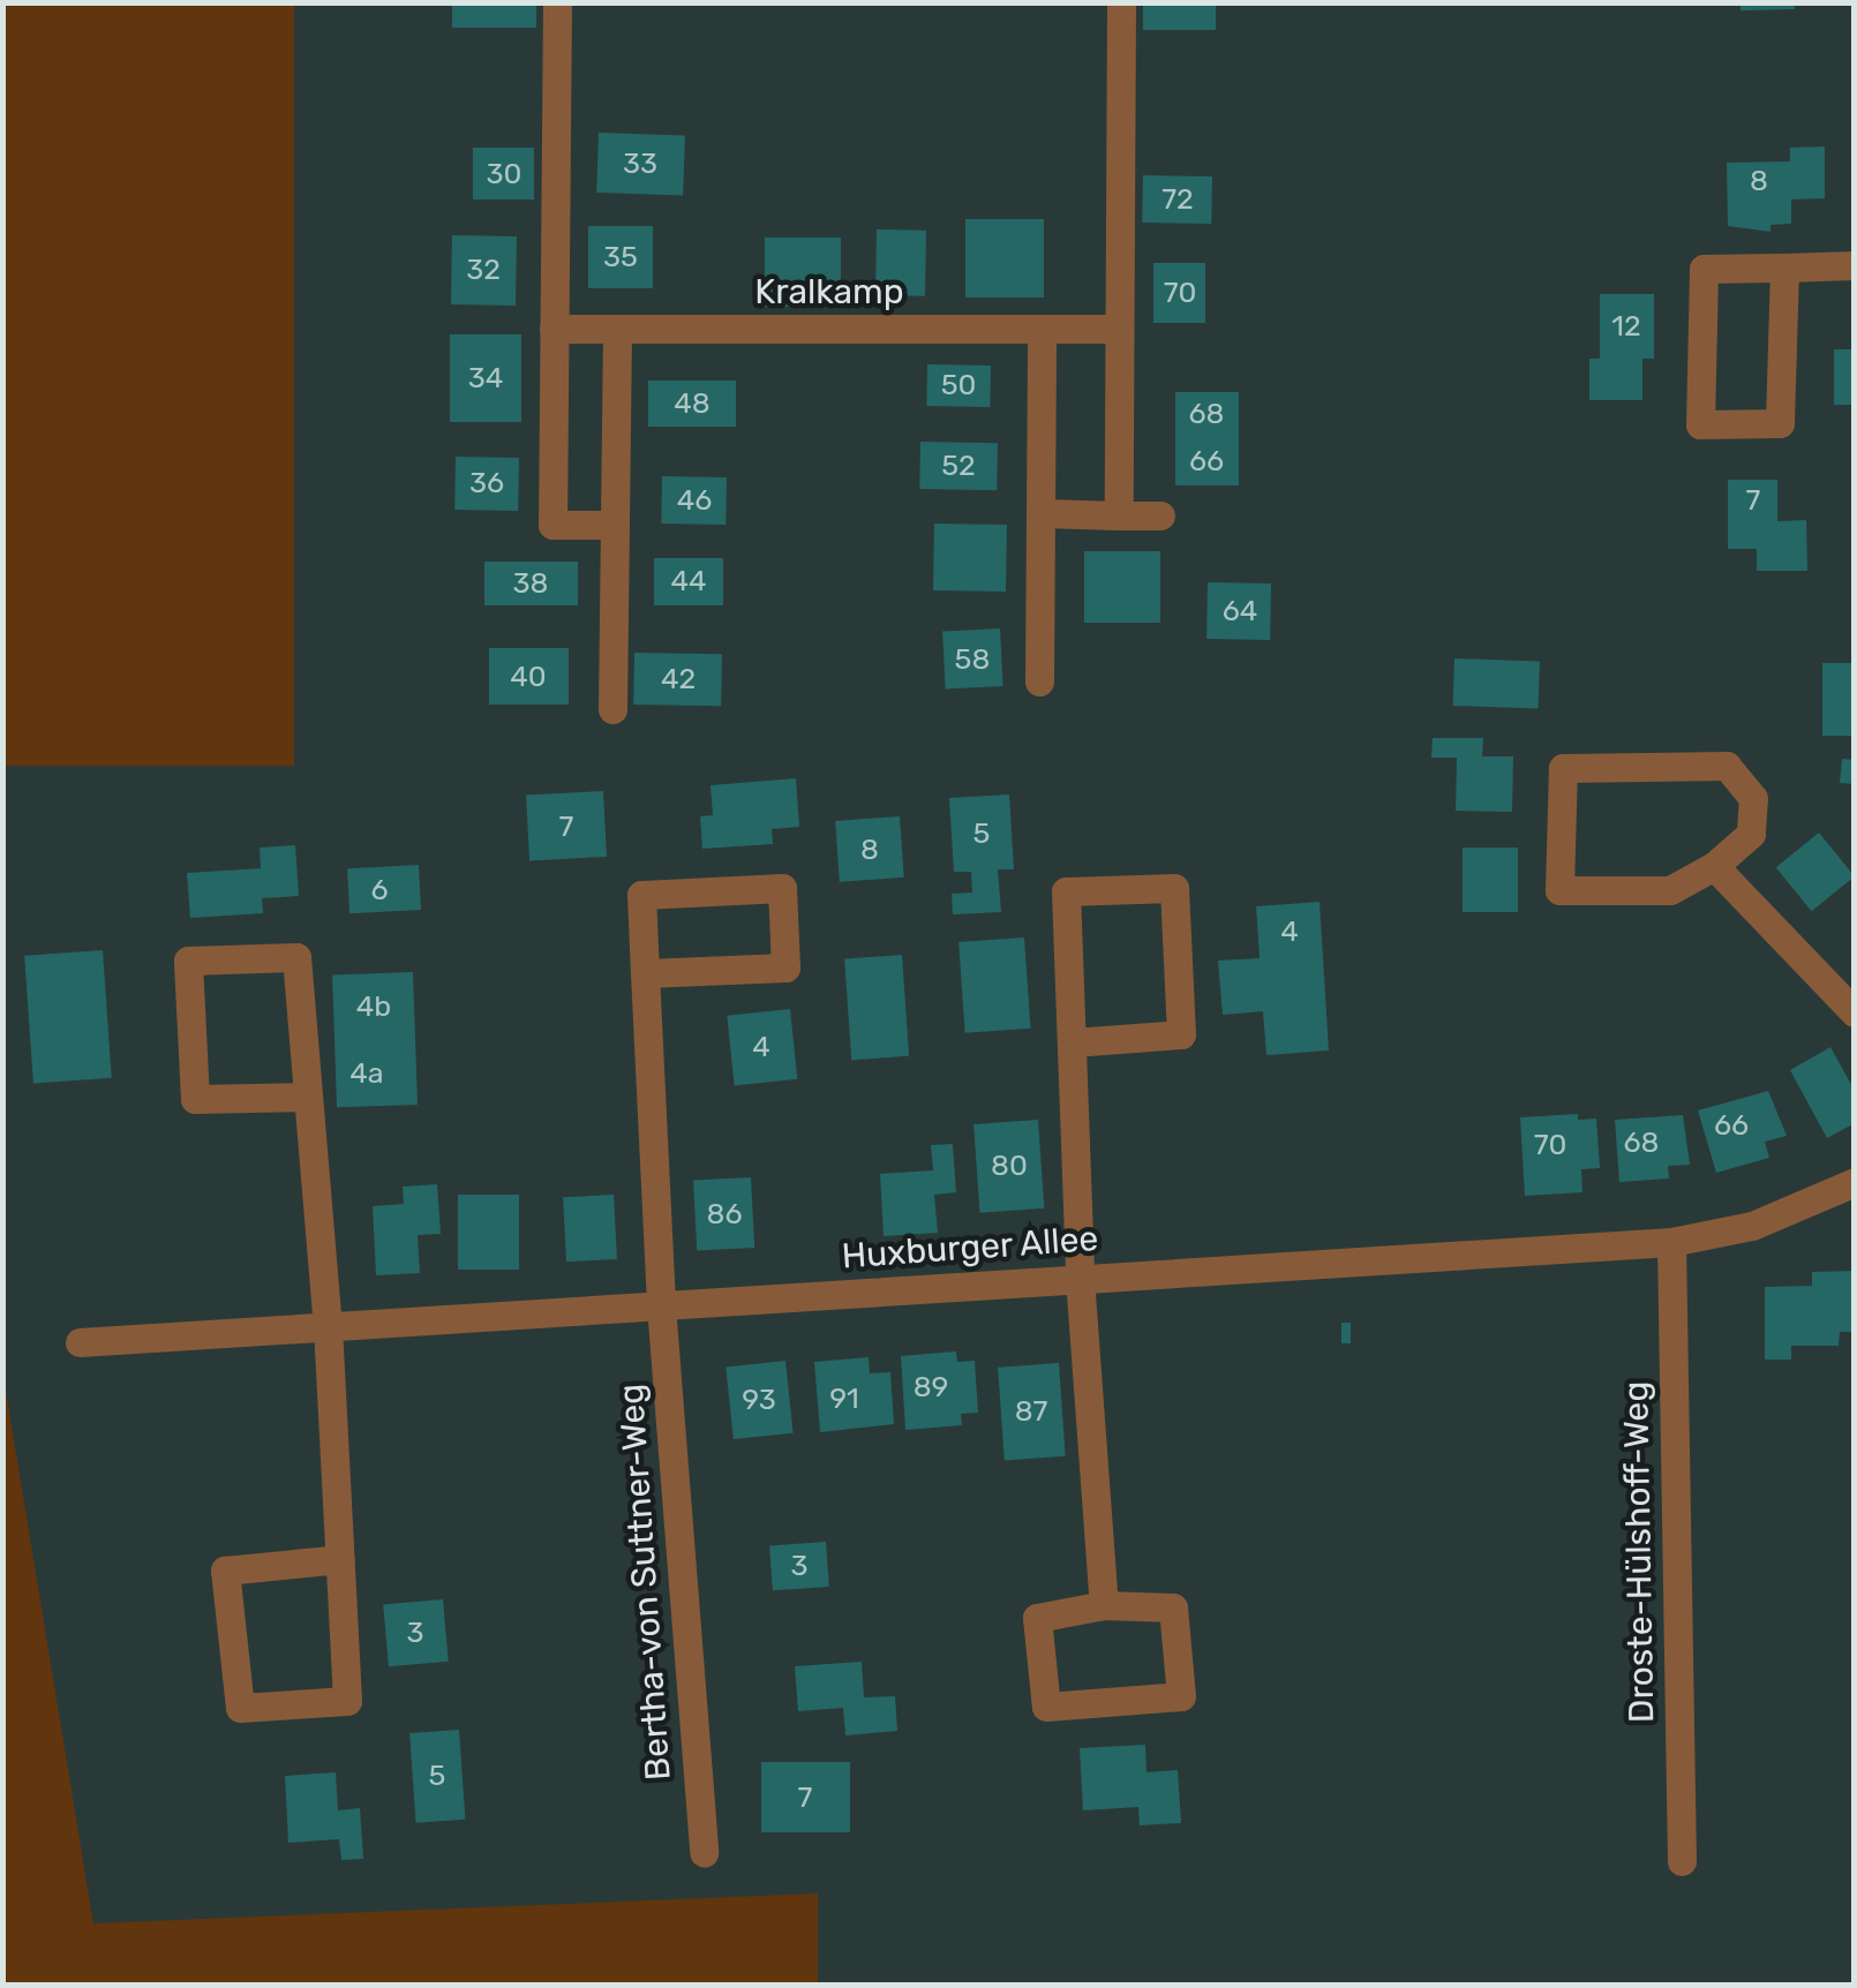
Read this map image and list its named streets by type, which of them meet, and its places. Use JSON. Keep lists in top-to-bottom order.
{
  "streets": {
    "street": [
      "Kralkamp",
      "Huxburger Allee",
      "Droste-Hülshoff-Weg",
      "Bertha-von Suttner-Weg"
    ]
  },
  "crossings": [
    ["Huxburger Allee", "Droste-Hülshoff-Weg"],
    ["Huxburger Allee", "Bertha-von Suttner-Weg"]
  ],
  "house_numbers": [
    "33",
    "30",
    "8",
    "72",
    "35",
    "32",
    "70",
    "12",
    "34",
    "50",
    "48",
    "68",
    "66",
    "52",
    "36",
    "46",
    "7",
    "44",
    "38",
    "64",
    "58",
    "40",
    "42",
    "7",
    "5",
    "8",
    "6",
    "4",
    "4b",
    "4",
    "4a",
    "66",
    "68",
    "70",
    "80",
    "86",
    "89",
    "91",
    "93",
    "87",
    "3",
    "3",
    "5",
    "7"
  ]
}
